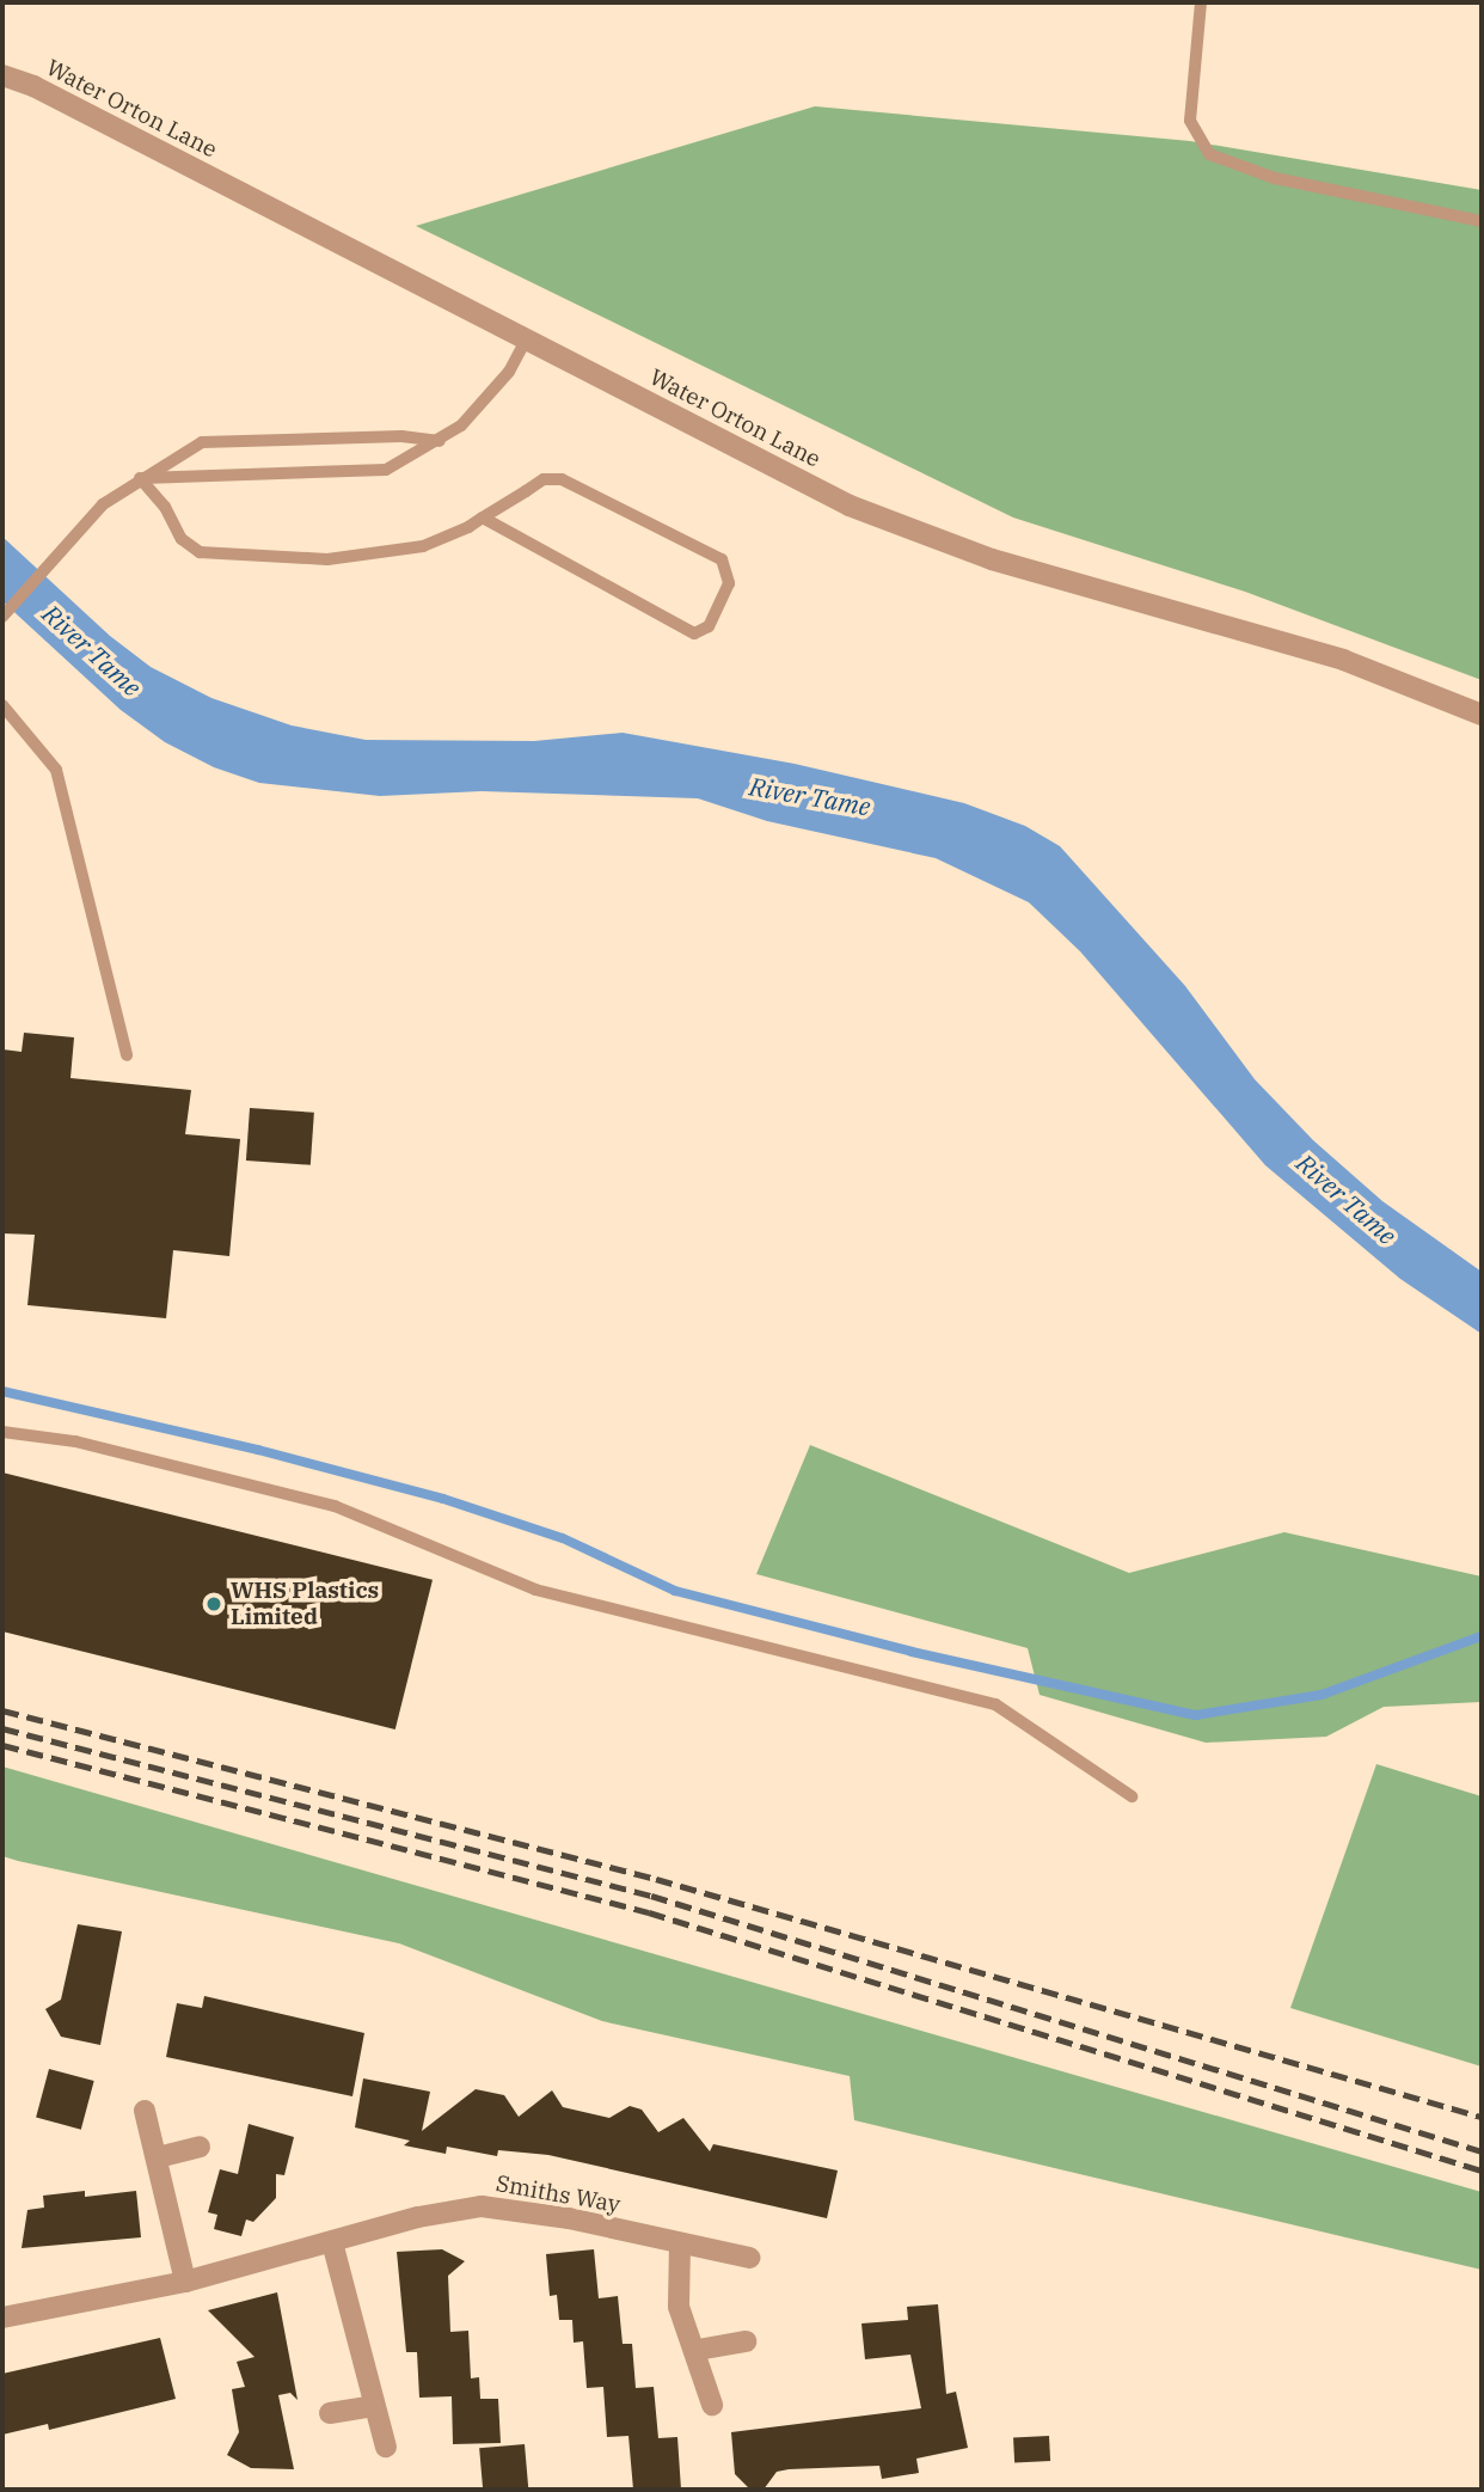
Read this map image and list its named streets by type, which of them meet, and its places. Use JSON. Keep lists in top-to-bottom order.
{
  "streets": {
    "street": ["Water Orton Lane", "Smiths Way"]
  },
  "water": ["River Tame"],
  "places": ["WHS Plastics Limited"]
}
